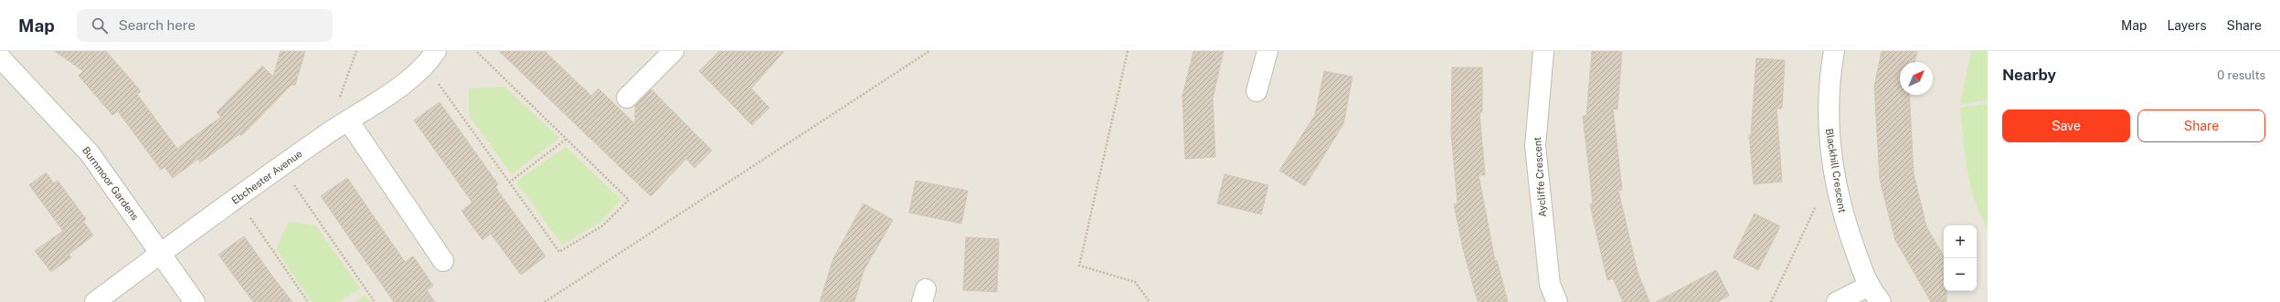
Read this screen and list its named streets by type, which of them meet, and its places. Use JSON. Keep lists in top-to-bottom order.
{
  "streets": {
    "street": [
      "Blackhill Crescent",
      "Ebchester Avenue",
      "Aycliffe Crescent",
      "Burnmoor Gardens"
    ]
  },
  "crossings": [
    ["Ebchester Avenue", "Burnmoor Gardens"]
  ],
  "north": "top right",
  "page": {
    "header": "Map",
    "search": "Search here",
    "nav": ["Map", "Layers", "Share"],
    "heading": ["Nearby", "0 results"],
    "buttons": ["Save", "Share"],
    "map_buttons": ["+", "−"]
  }
}
